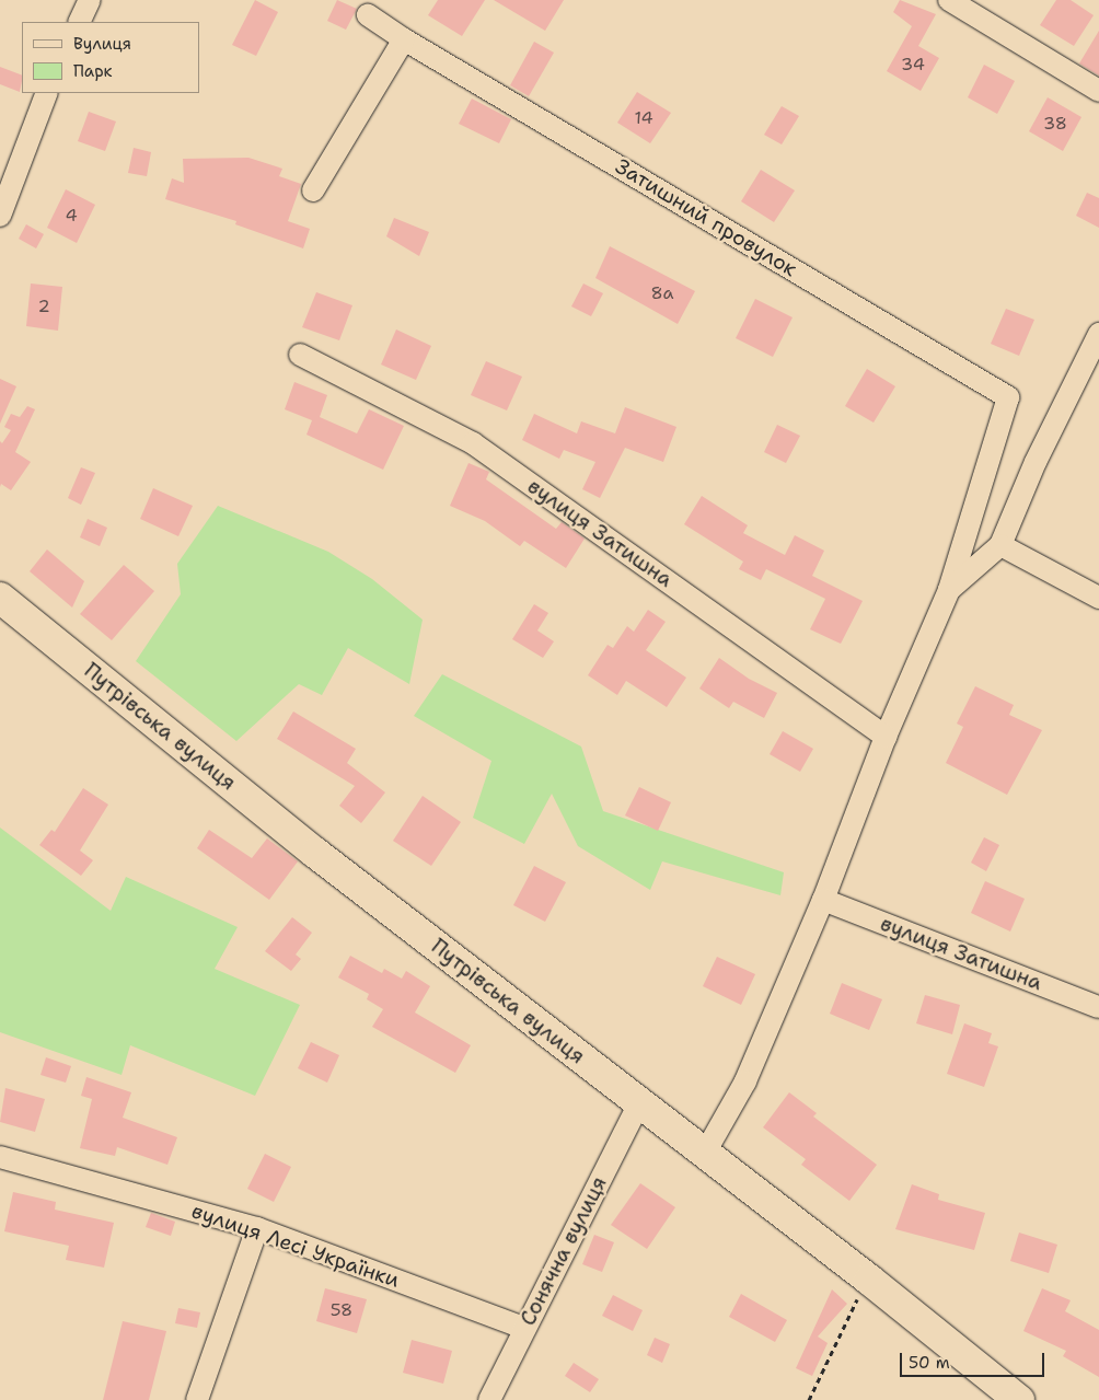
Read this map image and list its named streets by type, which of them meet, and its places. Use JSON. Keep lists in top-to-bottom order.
{
  "streets": {
    "main road": ["Путрівська вулиця"],
    "street": [
      "Затишний провулок",
      "вулиця Затишна",
      "вулиця Лесі Українки",
      "Сонячна вулиця"
    ]
  },
  "crossings": [
    ["Путрівська вулиця", "Сонячна вулиця"],
    ["вулиця Лесі Українки", "Сонячна вулиця"]
  ],
  "house_numbers": [
    "34",
    "14",
    "38",
    "4",
    "8а",
    "2",
    "58"
  ],
  "legend": ["Вулиця", "Парк"],
  "scale_bar": "50 m"
}
